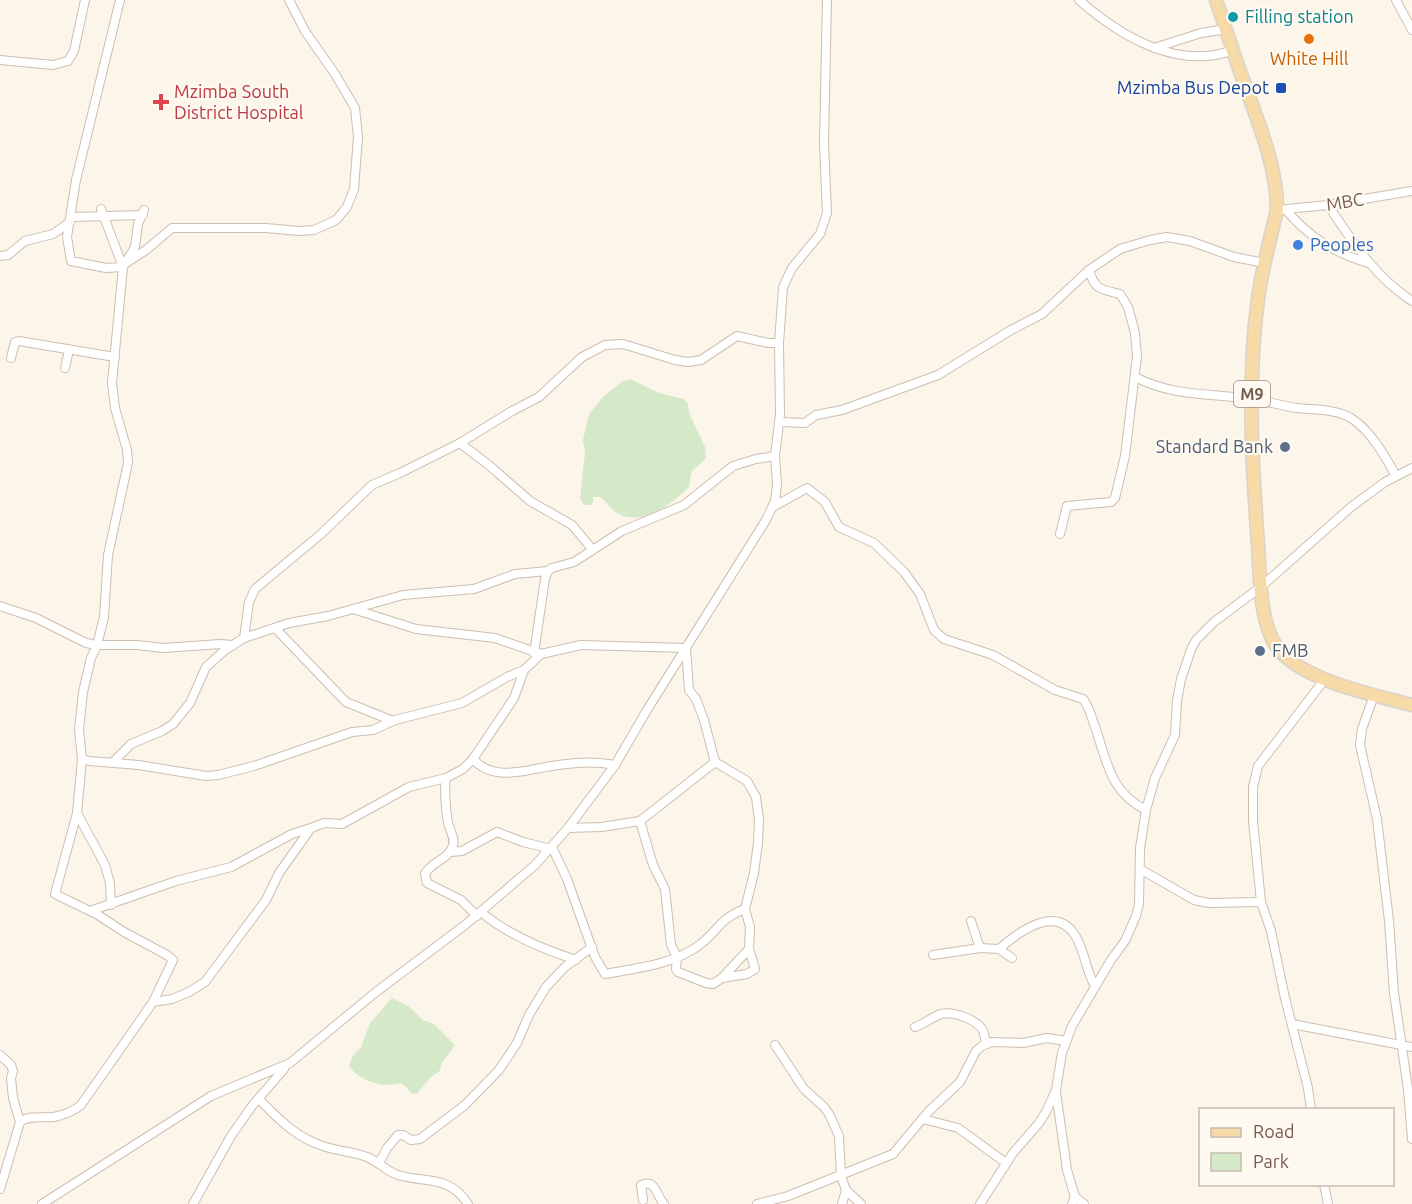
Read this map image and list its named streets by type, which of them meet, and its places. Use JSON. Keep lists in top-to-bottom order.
{
  "streets": {
    "main road": ["M9"],
    "street": ["MBC"]
  },
  "crossings": [
    ["MBC", "M9"]
  ],
  "places": {
    "other": [
      "Filling station",
      "White Hill",
      "Peoples",
      "Standard Bank",
      "FMB"
    ],
    "transit": ["Mzimba Bus Depot"],
    "health": ["Mzimba South District Hospital"]
  },
  "legend": ["Road", "Park"]
}
